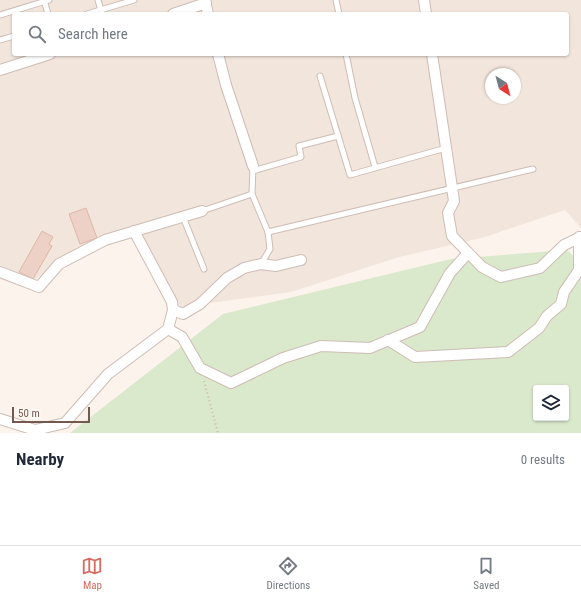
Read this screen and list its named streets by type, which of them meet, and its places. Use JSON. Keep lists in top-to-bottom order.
{
  "scale_bar": "50 m",
  "north": "bottom right",
  "page": {
    "search": "Search here",
    "scale": "50 m",
    "heading": ["Nearby", "0 results"],
    "nav": ["Map", "Directions", "Saved"]
  }
}
